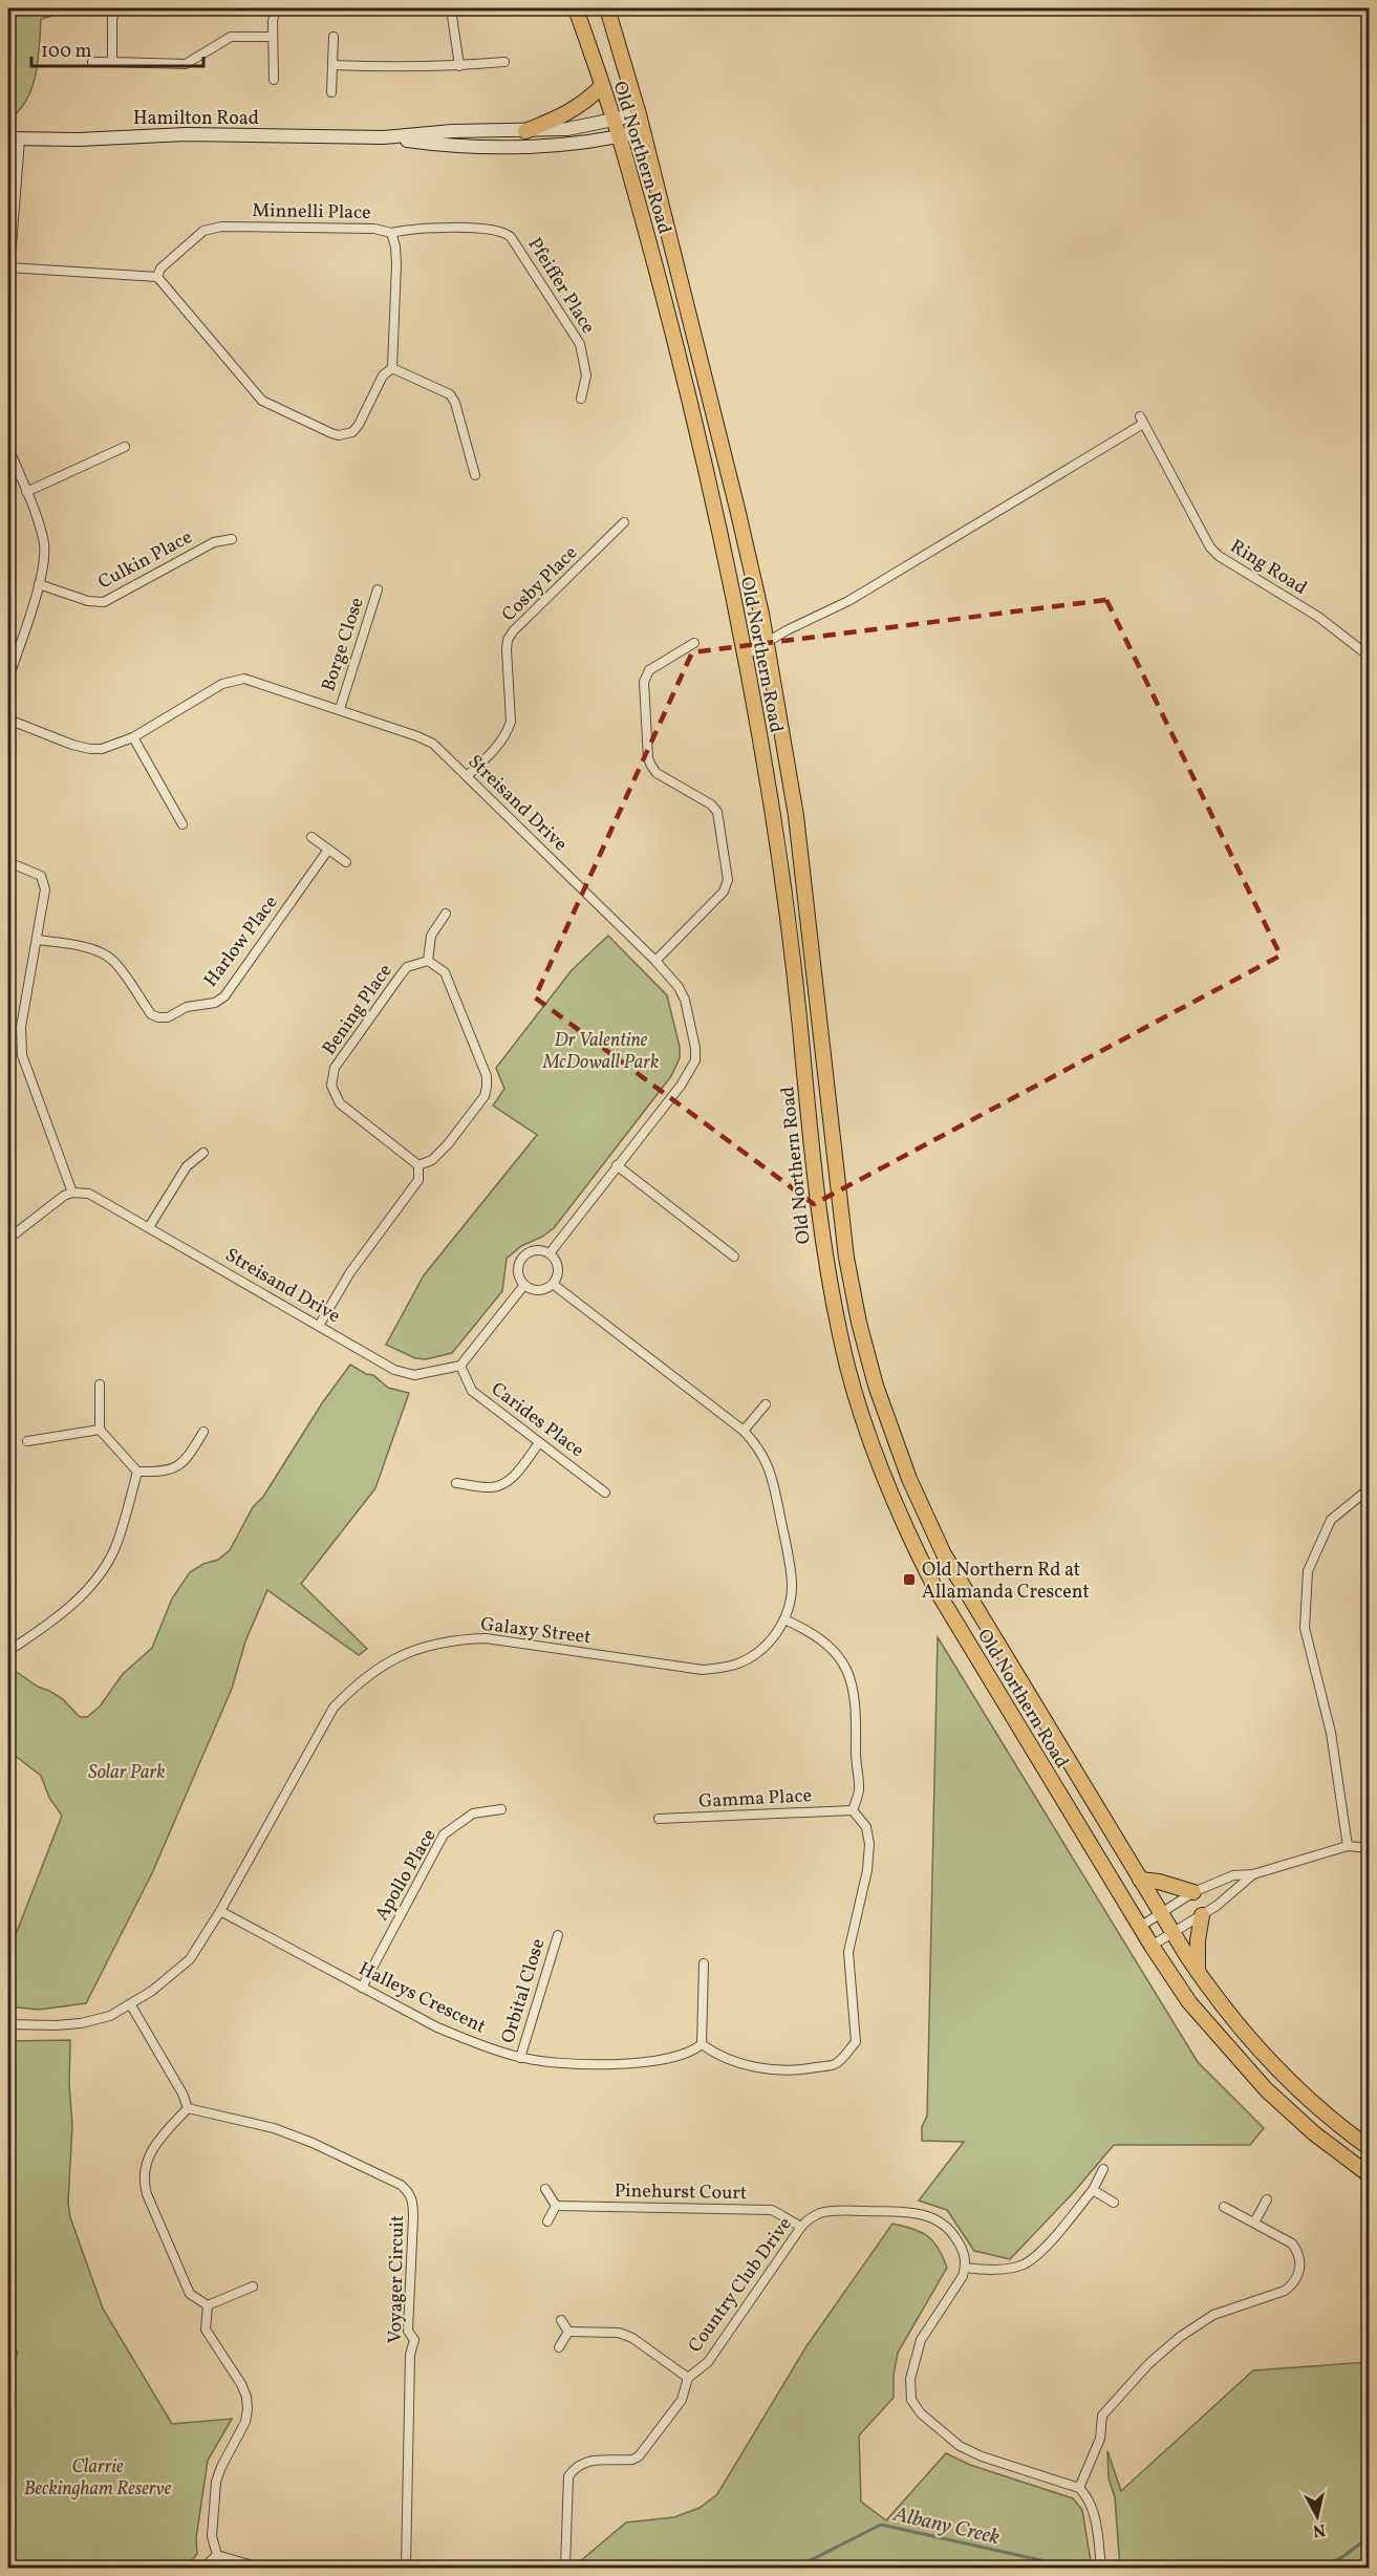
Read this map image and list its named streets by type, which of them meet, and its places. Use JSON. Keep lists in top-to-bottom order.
{
  "streets": {
    "highway": ["Old Northern Road"],
    "main road": ["Hamilton Road"],
    "street": [
      "Minnelli Place",
      "Pfeiffer Place",
      "Culkin Place",
      "Ring Road",
      "Cosby Place",
      "Borge Close",
      "Streisand Drive",
      "Harlow Place",
      "Bening Place",
      "Carides Place",
      "Galaxy Street",
      "Gamma Place",
      "Apollo Place",
      "Orbital Close",
      "Halleys Crescent",
      "Pinehurst Court",
      "Voyager Circuit",
      "Country Club Drive"
    ]
  },
  "crossings": [
    ["Hamilton Road", "Old Northern Road"],
    ["Old Northern Road", "Ring Road"],
    ["Minnelli Place", "Pfeiffer Place"],
    ["Cosby Place", "Streisand Drive"],
    ["Borge Close", "Streisand Drive"],
    ["Streisand Drive", "Carides Place"],
    ["Streisand Drive", "Galaxy Street"],
    ["Galaxy Street", "Halleys Crescent"],
    ["Apollo Place", "Halleys Crescent"],
    ["Orbital Close", "Halleys Crescent"],
    ["Pinehurst Court", "Country Club Drive"]
  ],
  "water": ["Albany Creek"],
  "parks": ["Dr Valentine McDowall Park", "Solar Park", "Clarrie Beckingham Reserve"],
  "places": {
    "transit": ["Old Northern Rd at Allamanda Crescent"]
  },
  "scale_bar": "100 m",
  "north": "bottom"
}
